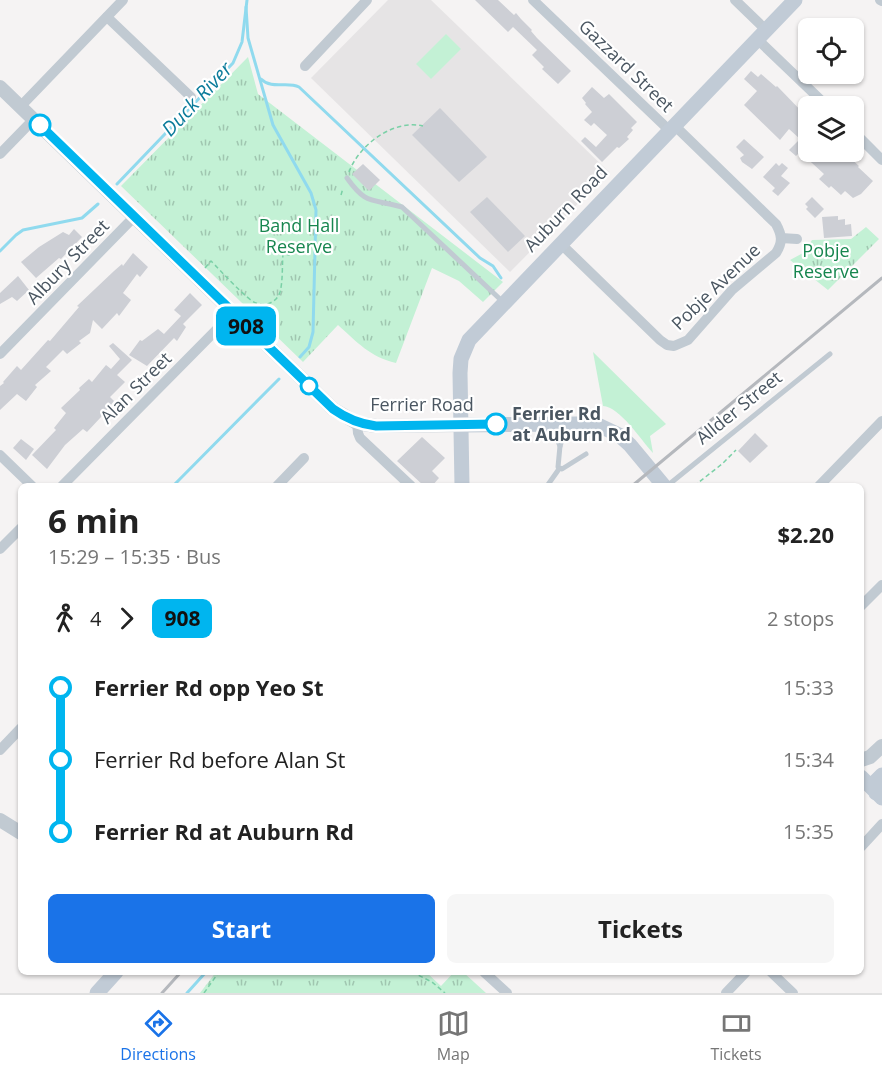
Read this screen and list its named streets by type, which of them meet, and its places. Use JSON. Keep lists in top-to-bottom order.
{
  "streets": {
    "main road": ["Auburn Road", "Ferrier Road"],
    "street": [
      "Gazzard Street",
      "Albury Street",
      "Pobje Avenue",
      "Alan Street"
    ],
    "lane": ["Allder Street"]
  },
  "crossings": [
    ["Gazzard Street", "Auburn Road"],
    ["Gazzard Street", "Pobje Avenue"],
    ["Auburn Road", "Pobje Avenue"],
    ["Auburn Road", "Ferrier Road"],
    ["Albury Street", "Ferrier Road"],
    ["Alan Street", "Ferrier Road"]
  ],
  "water": ["Duck River"],
  "parks": ["Band Hall Reserve", "Pobje Reserve"],
  "places": ["Ferrier Rd at Auburn Rd"],
  "lines": ["bus line 908"],
  "page": {
    "on_map": "908",
    "heading": ["6 min", "15:29 – 15:35 · Bus", "$2.20"],
    "legs": ["4", "908", "2 stops"],
    "list": [
      {
        "name": "Ferrier Rd opp Yeo St",
        "value": "15:33"
      },
      {
        "name": "Ferrier Rd before Alan St",
        "value": "15:34"
      },
      {
        "name": "Ferrier Rd at Auburn Rd",
        "value": "15:35"
      }
    ],
    "buttons": ["Start", "Tickets"],
    "tabs": ["Directions", "Map", "Tickets"]
  }
}
